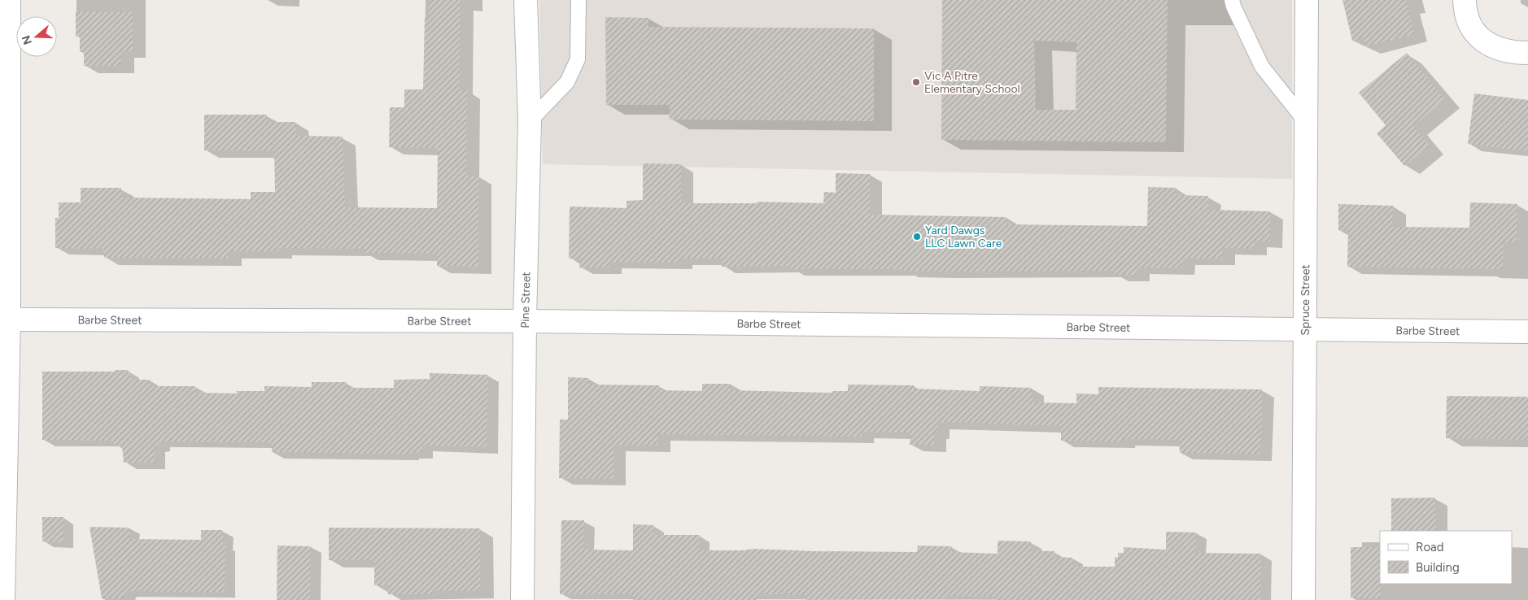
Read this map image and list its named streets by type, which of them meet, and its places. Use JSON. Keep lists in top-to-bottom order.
{
  "streets": {
    "street": ["Pine Street", "Spruce Street", "Barbe Street"]
  },
  "crossings": [
    ["Pine Street", "Barbe Street"],
    ["Spruce Street", "Barbe Street"]
  ],
  "places": ["Vic A Pitre Elementary School", "Yard Dawgs LLC Lawn Care"],
  "legend": ["Road", "Building"],
  "north": "left"
}
